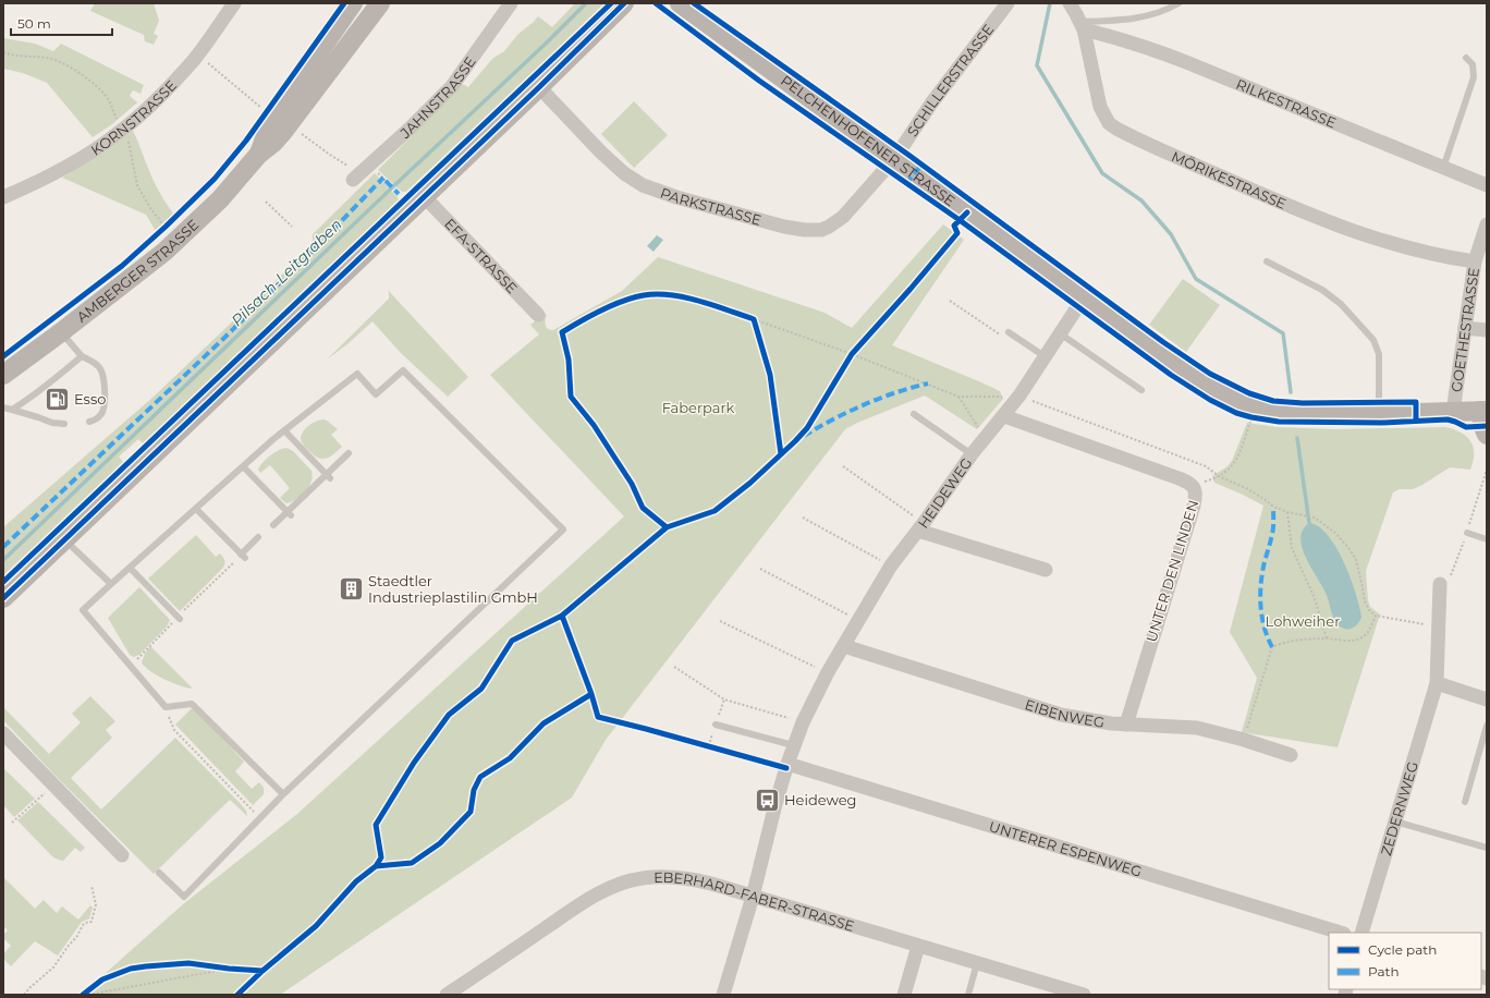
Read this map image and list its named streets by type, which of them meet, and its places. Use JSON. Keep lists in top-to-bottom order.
{
  "streets": {
    "main road": ["PELCHENHOFENER STRASSE", "AMBERGER STRASSE"],
    "street": [
      "SCHILLERSTRASSE",
      "JAHNSTRASSE",
      "RILKESTRASSE",
      "KORNSTRASSE",
      "MÖRIKESTRASSE",
      "PARKSTRASSE",
      "EFA-STRASSE",
      "GOETHESTRASSE",
      "HEIDEWEG",
      "UNTER DEN LINDEN",
      "EIBENWEG",
      "ZEDERNWEG",
      "UNTERER ESPENWEG",
      "EBERHARD-FABER-STRASSE"
    ]
  },
  "crossings": [
    ["SCHILLERSTRASSE", "PELCHENHOFENER STRASSE"],
    ["SCHILLERSTRASSE", "PARKSTRASSE"],
    ["RILKESTRASSE", "MÖRIKESTRASSE"],
    ["PELCHENHOFENER STRASSE", "PARKSTRASSE"],
    ["PELCHENHOFENER STRASSE", "GOETHESTRASSE"],
    ["PELCHENHOFENER STRASSE", "HEIDEWEG"],
    ["MÖRIKESTRASSE", "GOETHESTRASSE"],
    ["HEIDEWEG", "UNTER DEN LINDEN"],
    ["HEIDEWEG", "EIBENWEG"],
    ["HEIDEWEG", "UNTERER ESPENWEG"],
    ["HEIDEWEG", "EBERHARD-FABER-STRASSE"],
    ["UNTER DEN LINDEN", "EIBENWEG"]
  ],
  "water": ["Pilsach-Leitgraben"],
  "parks": ["Faberpark", "Lohweiher"],
  "places": {
    "fuel station": ["Esso"],
    "building": ["Staedtler Industrieplastilin GmbH"],
    "bus stop": ["Heideweg"]
  },
  "legend": ["Cycle path", "Path"],
  "scale_bar": "50 m"
}
